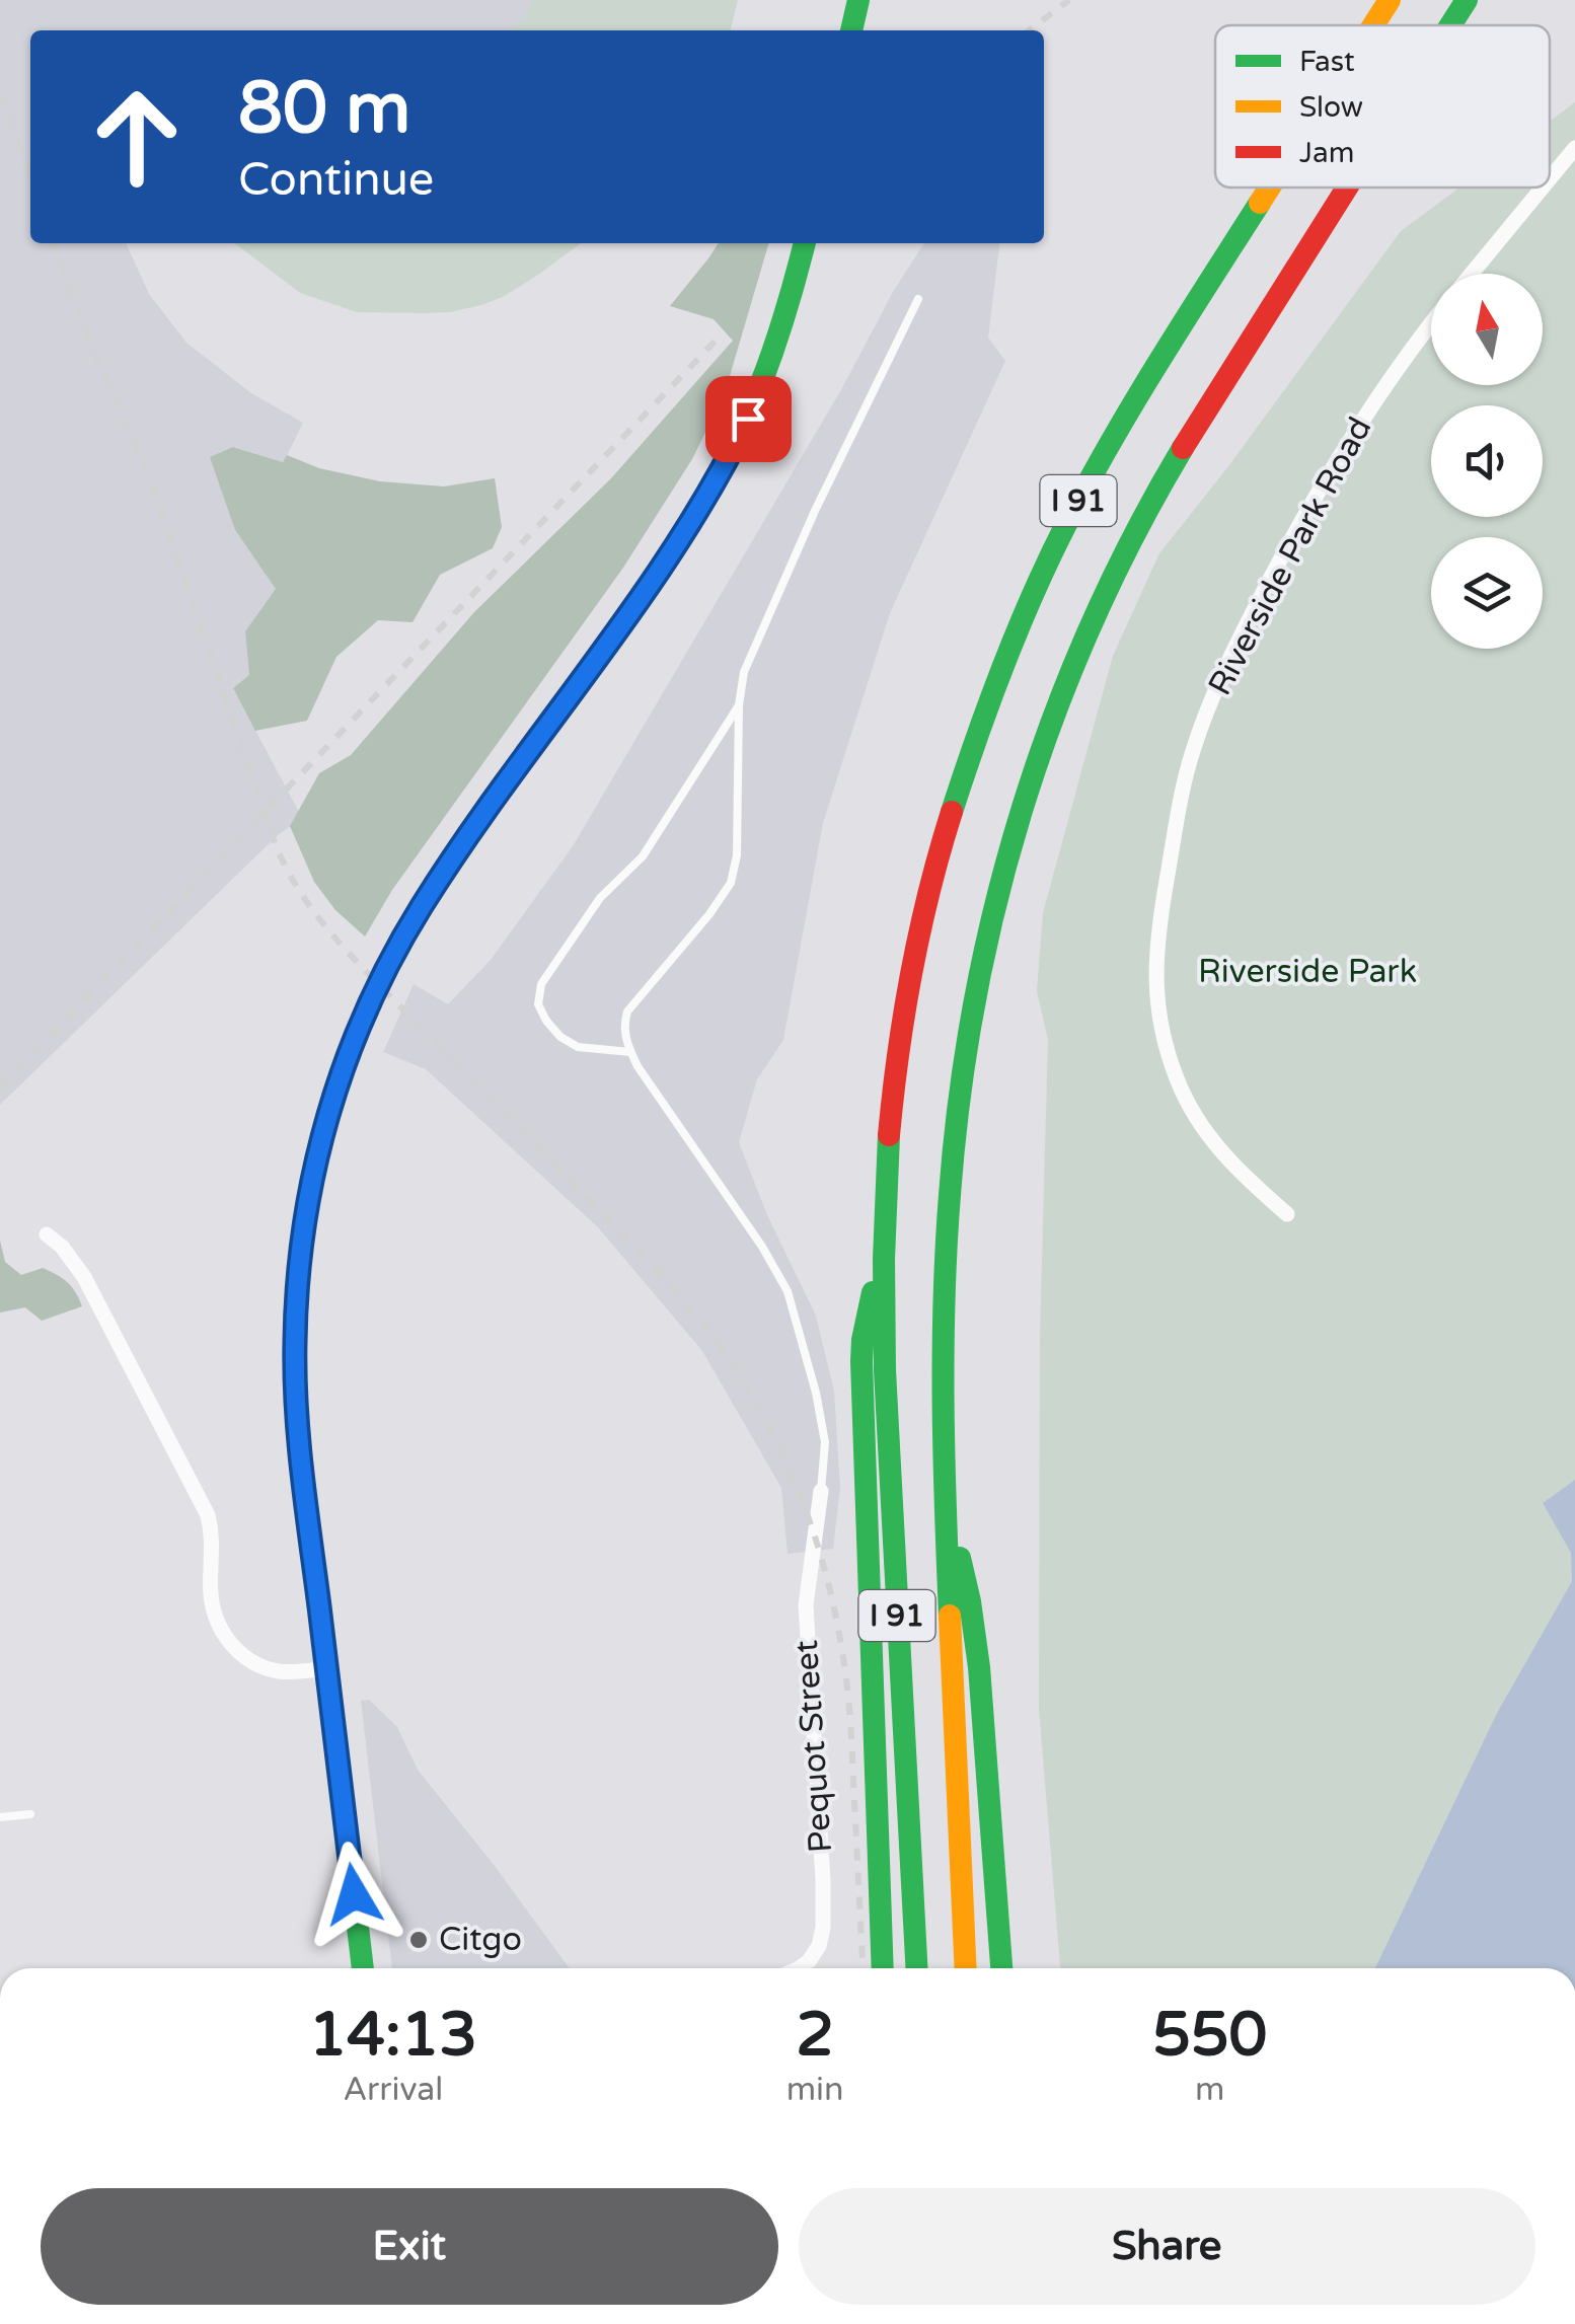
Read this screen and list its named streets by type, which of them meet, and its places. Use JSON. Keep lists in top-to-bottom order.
{
  "streets": {
    "main road": ["I 91"],
    "street": ["Riverside Park Road", "Pequot Street"]
  },
  "parks": ["Riverside Park"],
  "places": ["Citgo"],
  "legend": ["Fast", "Slow", "Jam"],
  "north": "top",
  "page": {
    "turn": ["80 m", "Continue"],
    "eta": [
      "14:13",
      "Arrival",
      "2",
      "min",
      "550",
      "m"
    ],
    "buttons": ["Exit", "Share"]
  }
}
